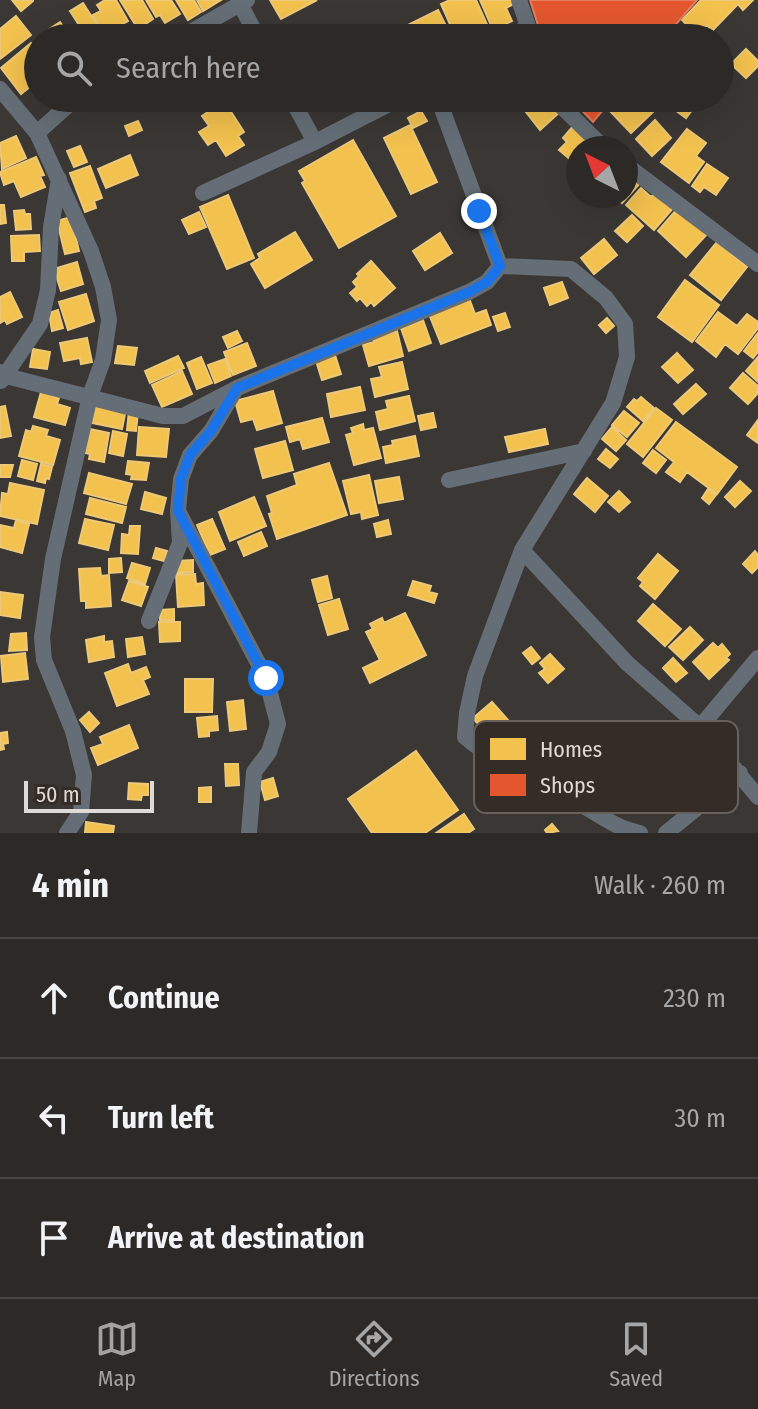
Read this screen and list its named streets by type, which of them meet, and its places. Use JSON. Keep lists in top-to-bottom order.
{
  "legend": ["Homes", "Shops"],
  "scale_bar": "50 m",
  "north": "top left",
  "page": {
    "search": "Search here",
    "scale": "50 m",
    "heading": ["4 min", "Walk · 260 m"],
    "list": [
      ["Continue", "230 m"],
      ["Turn left", "30 m"],
      "Arrive at destination"
    ],
    "nav": ["Map", "Directions", "Saved"]
  }
}
